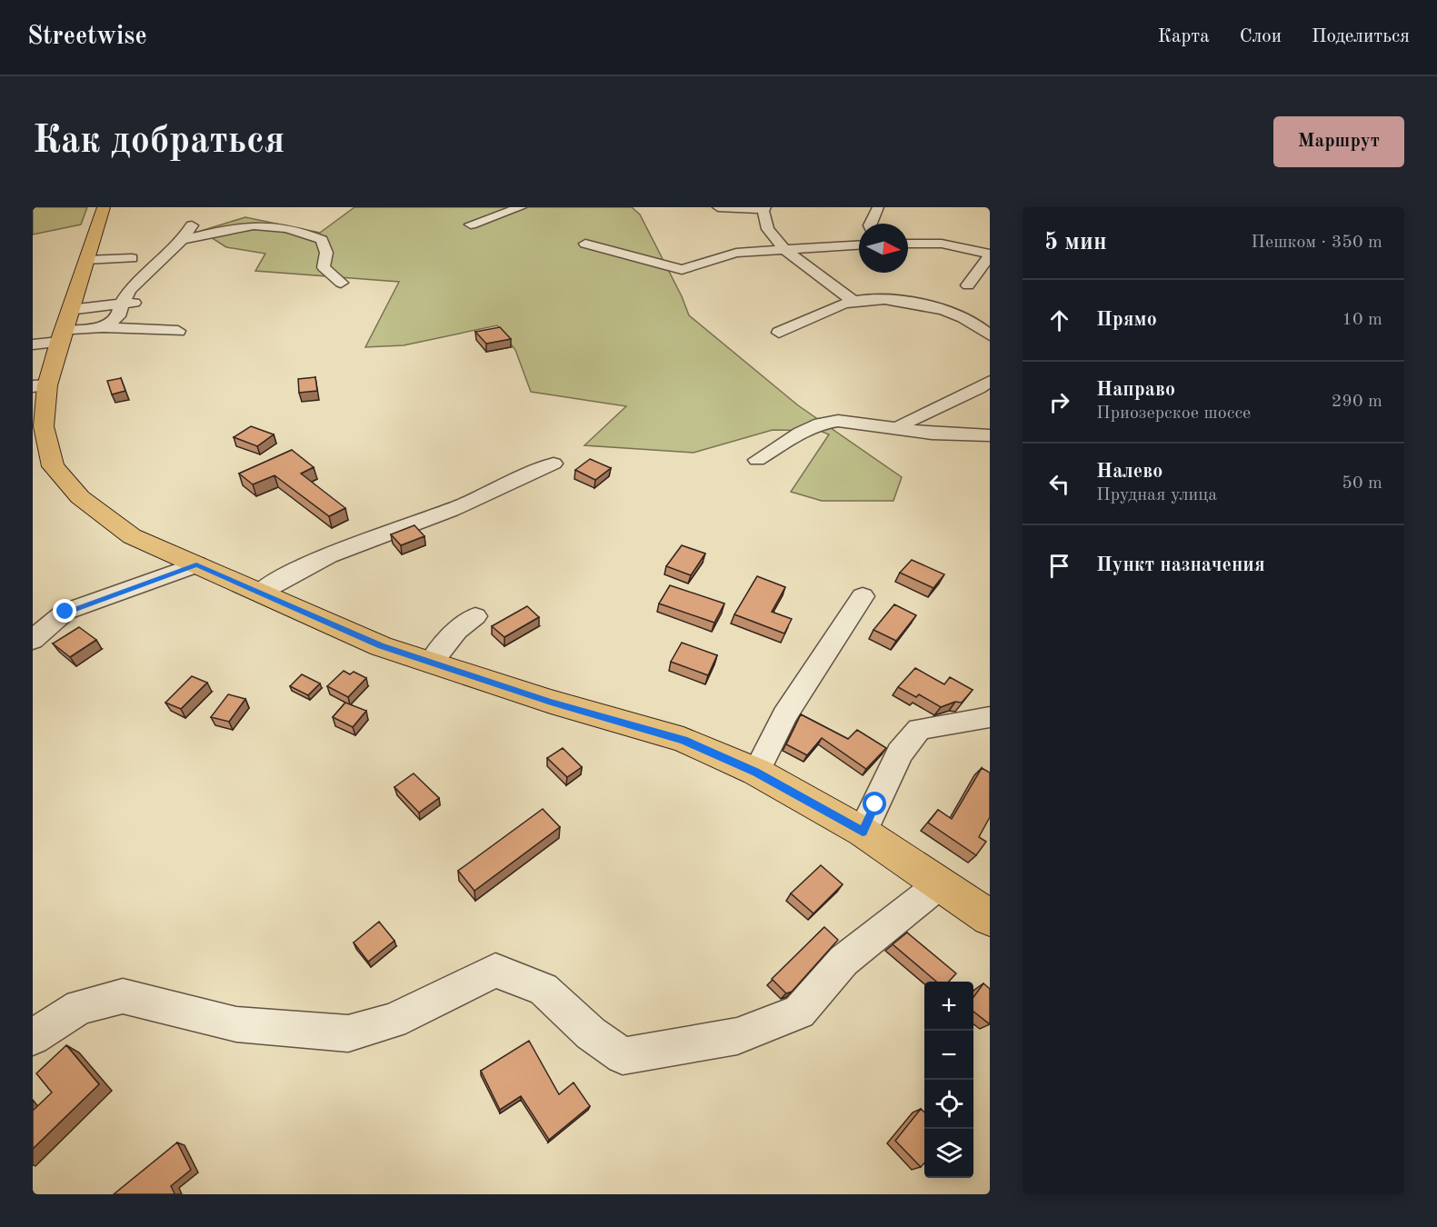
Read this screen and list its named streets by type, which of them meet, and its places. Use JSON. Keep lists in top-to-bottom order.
{
  "north": "right",
  "page": {
    "header": "Streetwise",
    "nav": ["Карта", "Слои", "Поделиться"],
    "buttons": "Маршрут",
    "title": "Как добраться",
    "heading": ["5 мин", "Пешком · 350 m"],
    "list": [
      ["Прямо", "10 m"],
      ["Направо", "Приозерское шоссе", "290 m"],
      ["Налево", "Прудная улица", "50 m"],
      "Пункт назначения"
    ],
    "map_buttons": ["+", "−"]
  }
}
